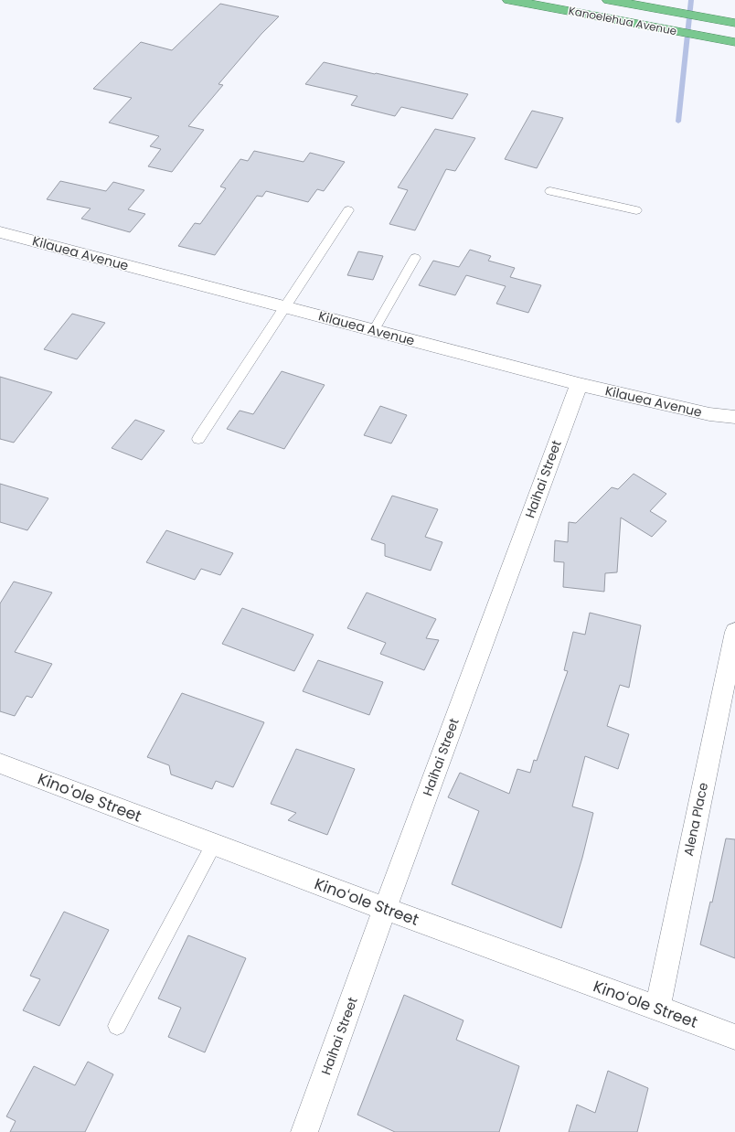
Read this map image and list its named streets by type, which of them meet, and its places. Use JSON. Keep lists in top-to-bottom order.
{
  "streets": {
    "highway": ["Kanoelehua Avenue"],
    "street": [
      "Kilauea Avenue",
      "Haihai Street",
      "Kinoʻole Street",
      "Alena Place"
    ]
  },
  "crossings": [
    ["Kilauea Avenue", "Haihai Street"],
    ["Haihai Street", "Kinoʻole Street"],
    ["Kinoʻole Street", "Alena Place"]
  ]
}
